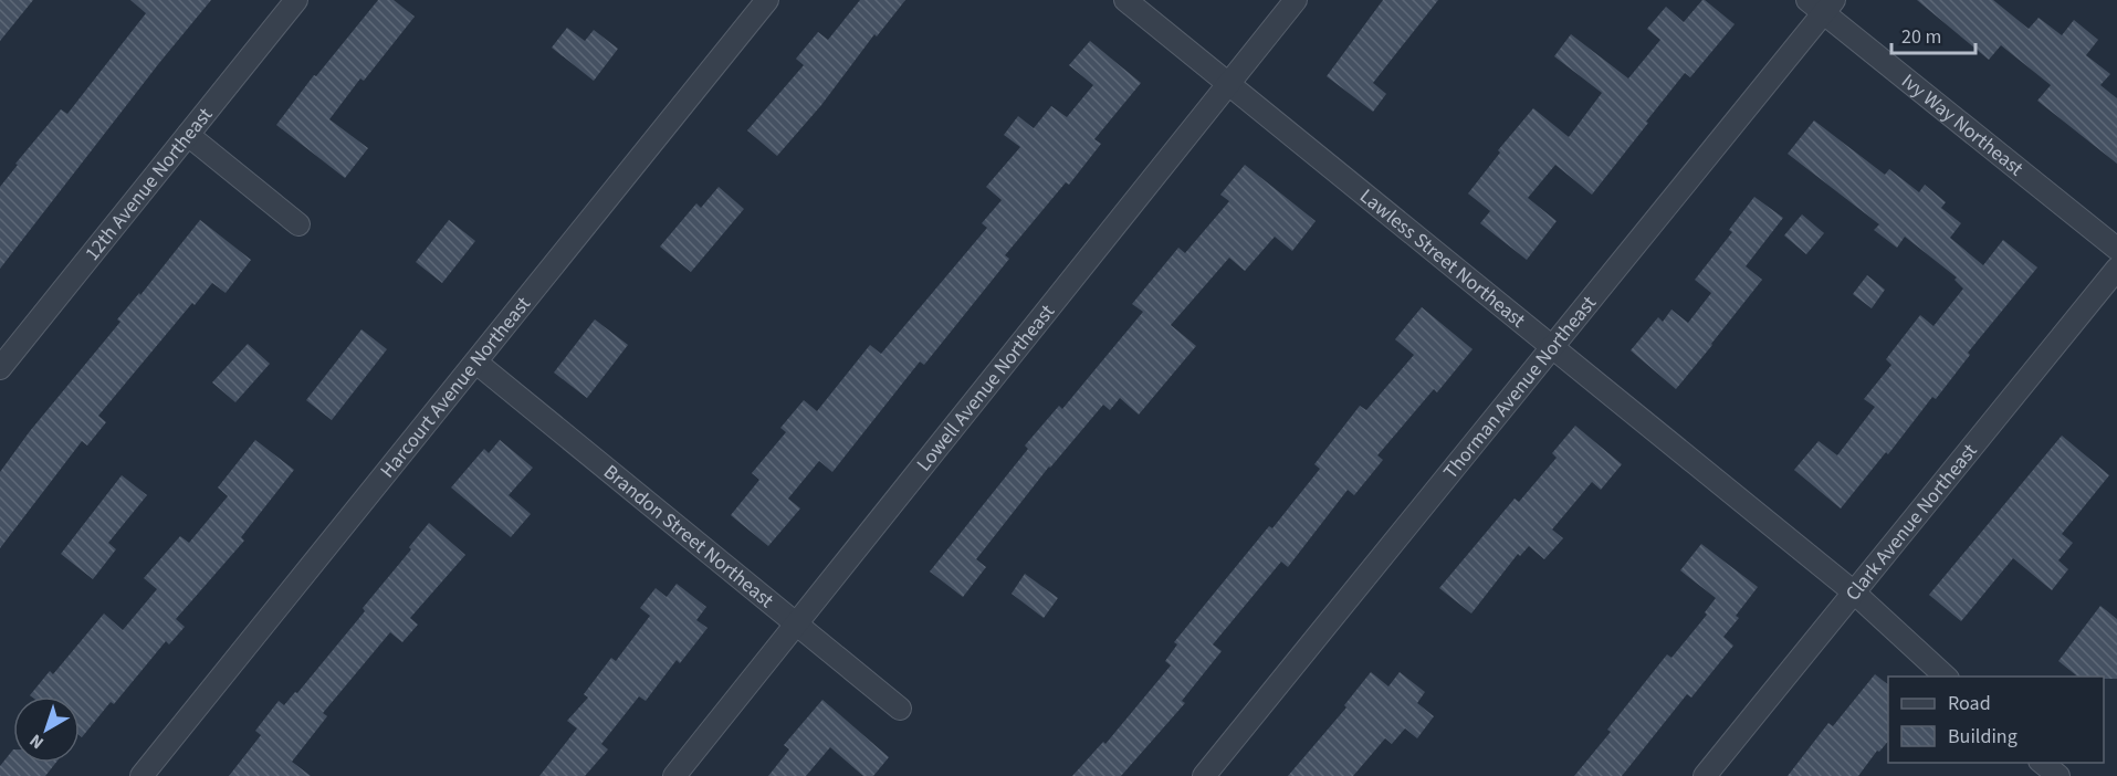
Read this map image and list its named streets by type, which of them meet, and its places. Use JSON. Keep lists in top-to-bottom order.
{
  "streets": {
    "street": [
      "Ivy Way Northeast",
      "12th Avenue Northeast",
      "Lawless Street Northeast",
      "Harcourt Avenue Northeast",
      "Lowell Avenue Northeast",
      "Thorman Avenue Northeast",
      "Clark Avenue Northeast",
      "Brandon Street Northeast"
    ]
  },
  "crossings": [
    ["Ivy Way Northeast", "Thorman Avenue Northeast"],
    ["Lawless Street Northeast", "Lowell Avenue Northeast"],
    ["Lawless Street Northeast", "Thorman Avenue Northeast"],
    ["Lawless Street Northeast", "Clark Avenue Northeast"],
    ["Harcourt Avenue Northeast", "Brandon Street Northeast"],
    ["Lowell Avenue Northeast", "Brandon Street Northeast"]
  ],
  "legend": ["Road", "Building"],
  "scale_bar": "20 m",
  "north": "bottom left"
}
